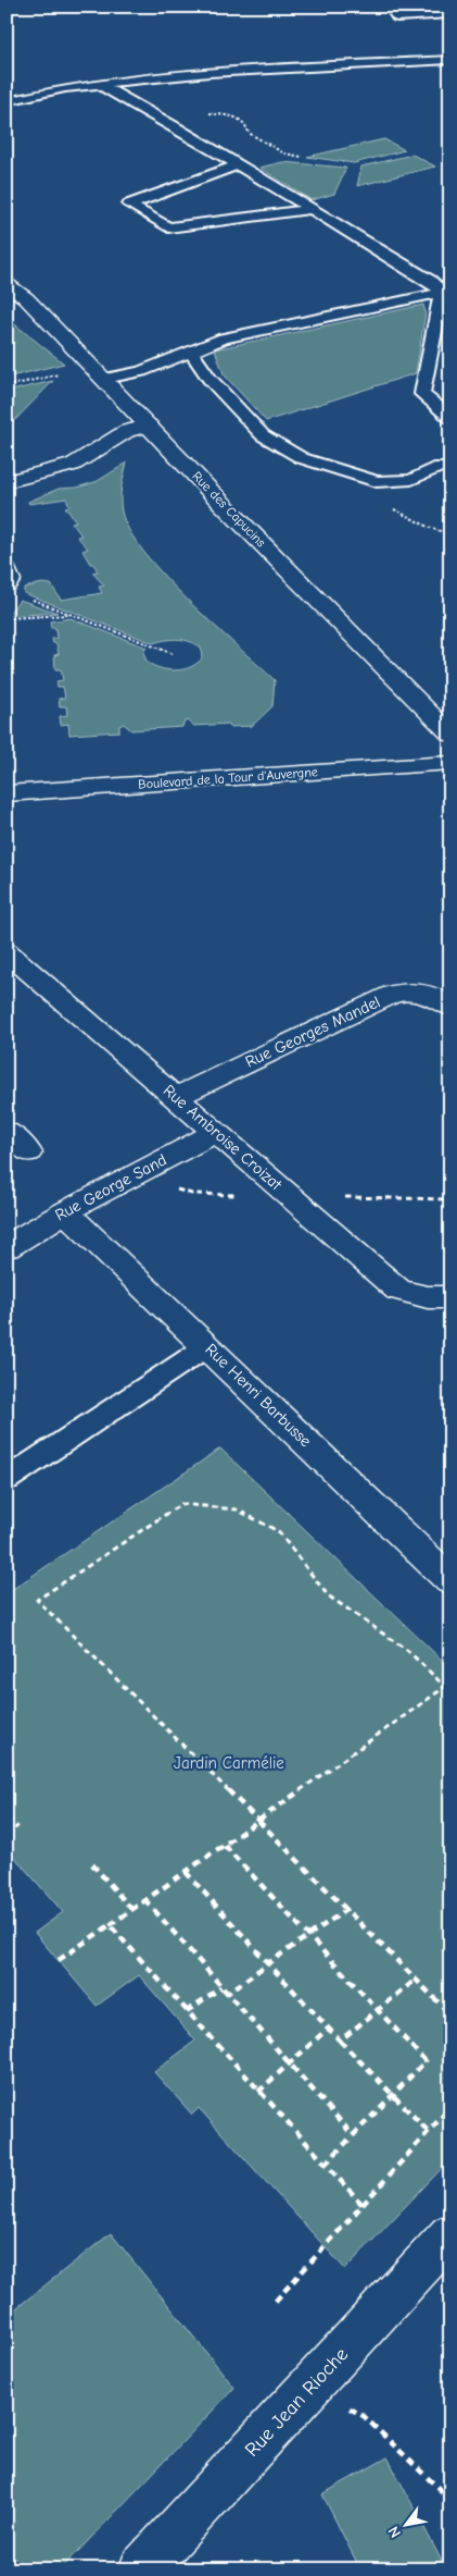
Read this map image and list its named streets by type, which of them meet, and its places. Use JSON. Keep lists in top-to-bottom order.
{
  "streets": {
    "street": [
      "Rue des Capucins",
      "Boulevard de la Tour d'Auvergne",
      "Rue Georges Mandel",
      "Rue Ambroise Croizat",
      "Rue George Sand",
      "Rue Henri Barbusse",
      "Rue Jean Rioche"
    ]
  },
  "crossings": [
    ["Rue Georges Mandel", "Rue Ambroise Croizat"],
    ["Rue Ambroise Croizat", "Rue George Sand"],
    ["Rue George Sand", "Rue Henri Barbusse"]
  ],
  "parks": ["Jardin Carmélie"],
  "north": "bottom left"
}
